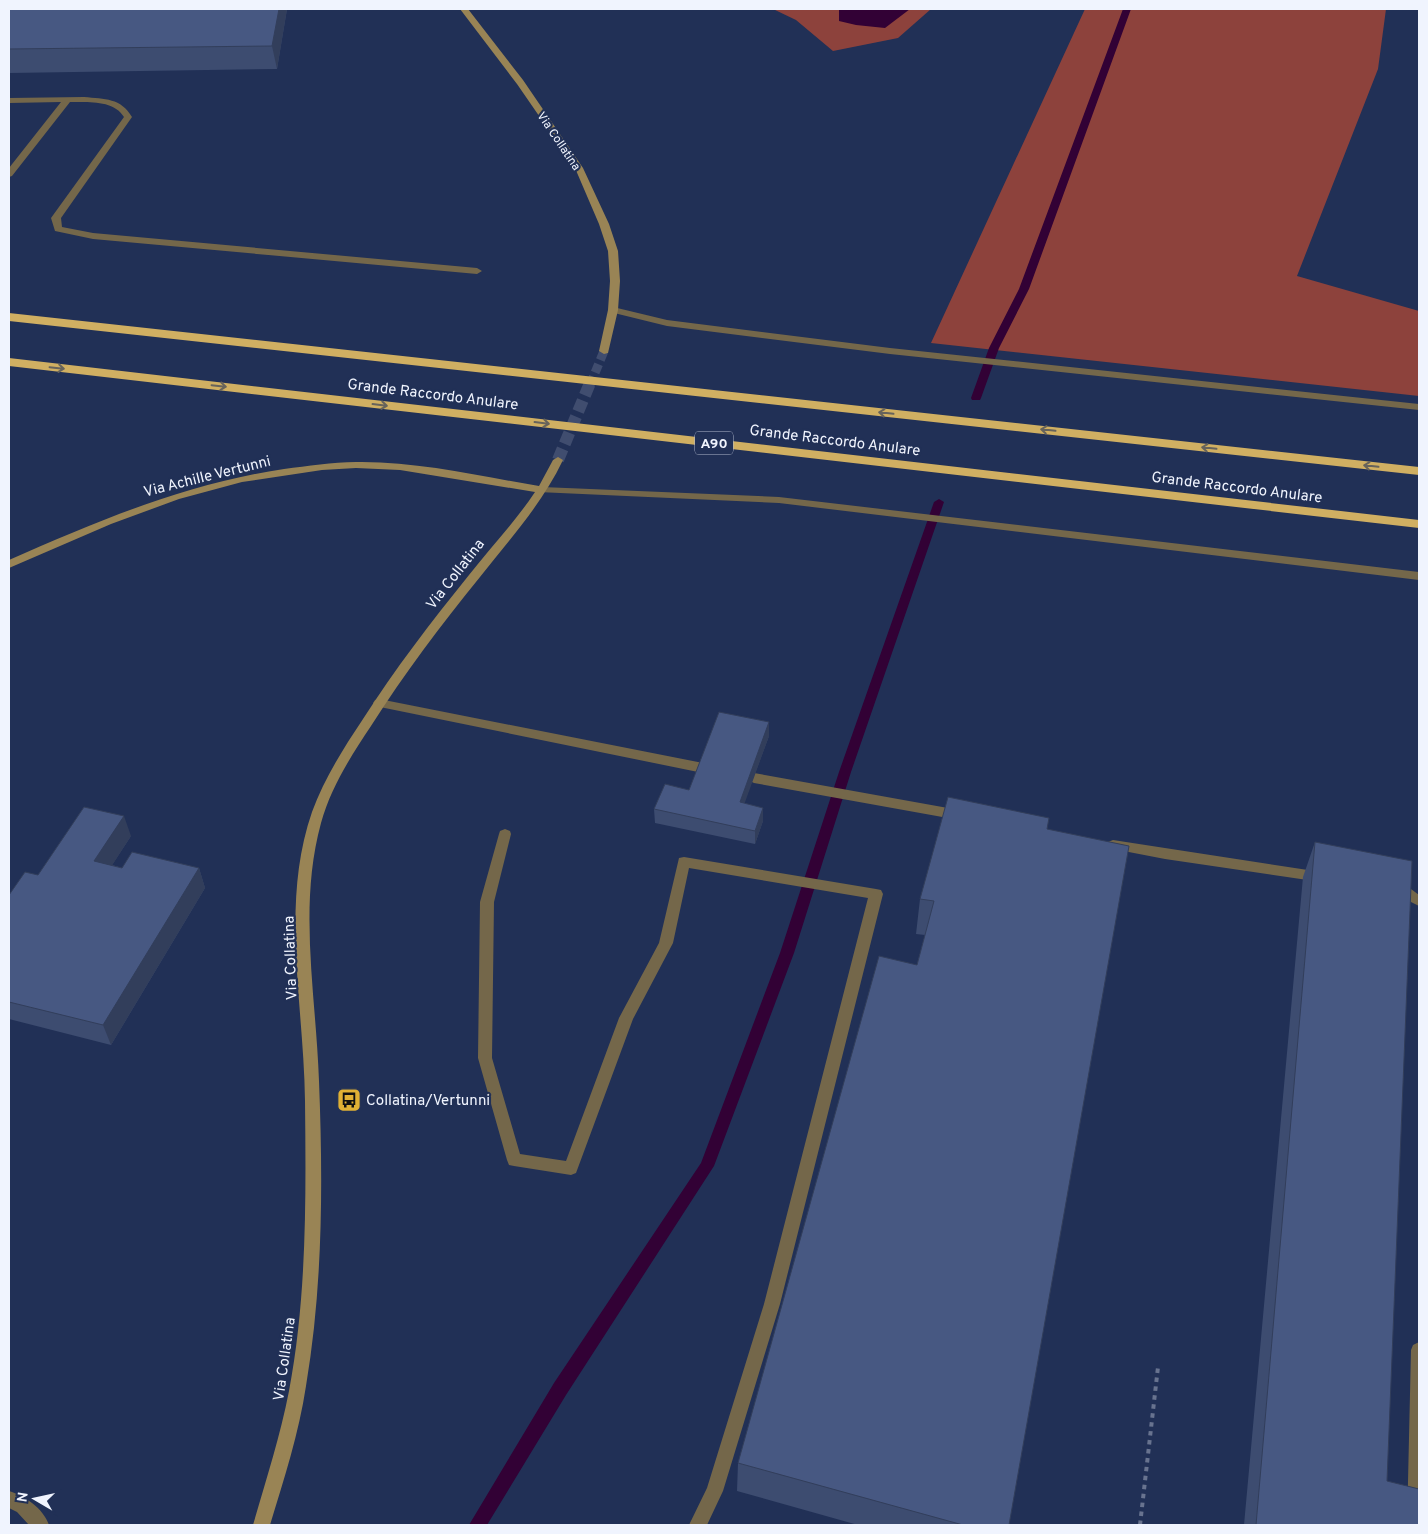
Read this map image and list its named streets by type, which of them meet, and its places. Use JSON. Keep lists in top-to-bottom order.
{
  "streets": {
    "highway": ["Grande Raccordo Anulare", "A90"],
    "street": ["Via Collatina", "Via Achille Vertunni"]
  },
  "crossings": [
    ["Via Collatina", "Via Achille Vertunni"]
  ],
  "places": {
    "bus stop": ["Collatina/Vertunni"]
  },
  "north": "left"
}
